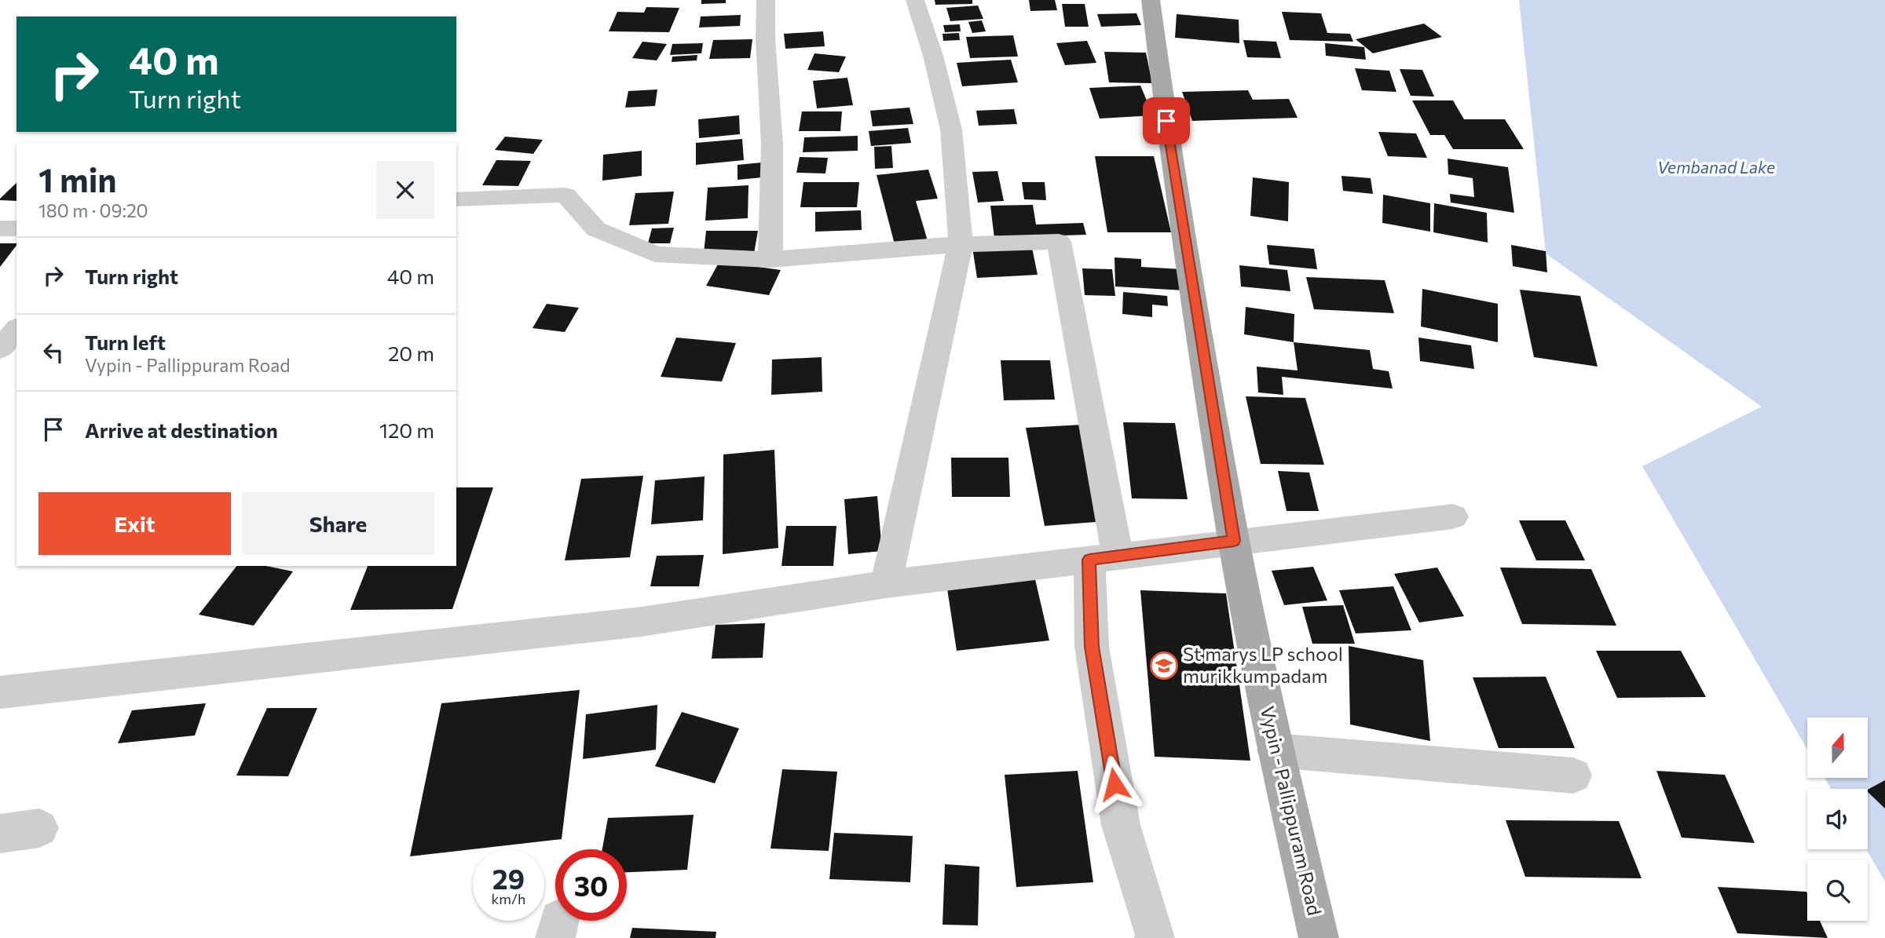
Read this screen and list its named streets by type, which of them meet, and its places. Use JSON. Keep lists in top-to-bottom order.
{
  "streets": {
    "main road": ["Vypin - Pallippuram Road"]
  },
  "water": ["Vembanad Lake"],
  "places": {
    "school or university": ["St marys LP school murikkumpadam"]
  },
  "north": "top",
  "page": {
    "turn": ["40 m", "Turn right"],
    "heading": ["1 min", "180 m · 09:20"],
    "list": [
      {
        "name": "Turn right",
        "value": "40 m"
      },
      {
        "name": "Turn left",
        "note": "Vypin - Pallippuram Road",
        "value": "20 m"
      },
      {
        "name": "Arrive at destination",
        "value": "120 m"
      }
    ],
    "buttons": ["Exit", "Share"],
    "speed": "29 km/h",
    "limit": "30"
  }
}
